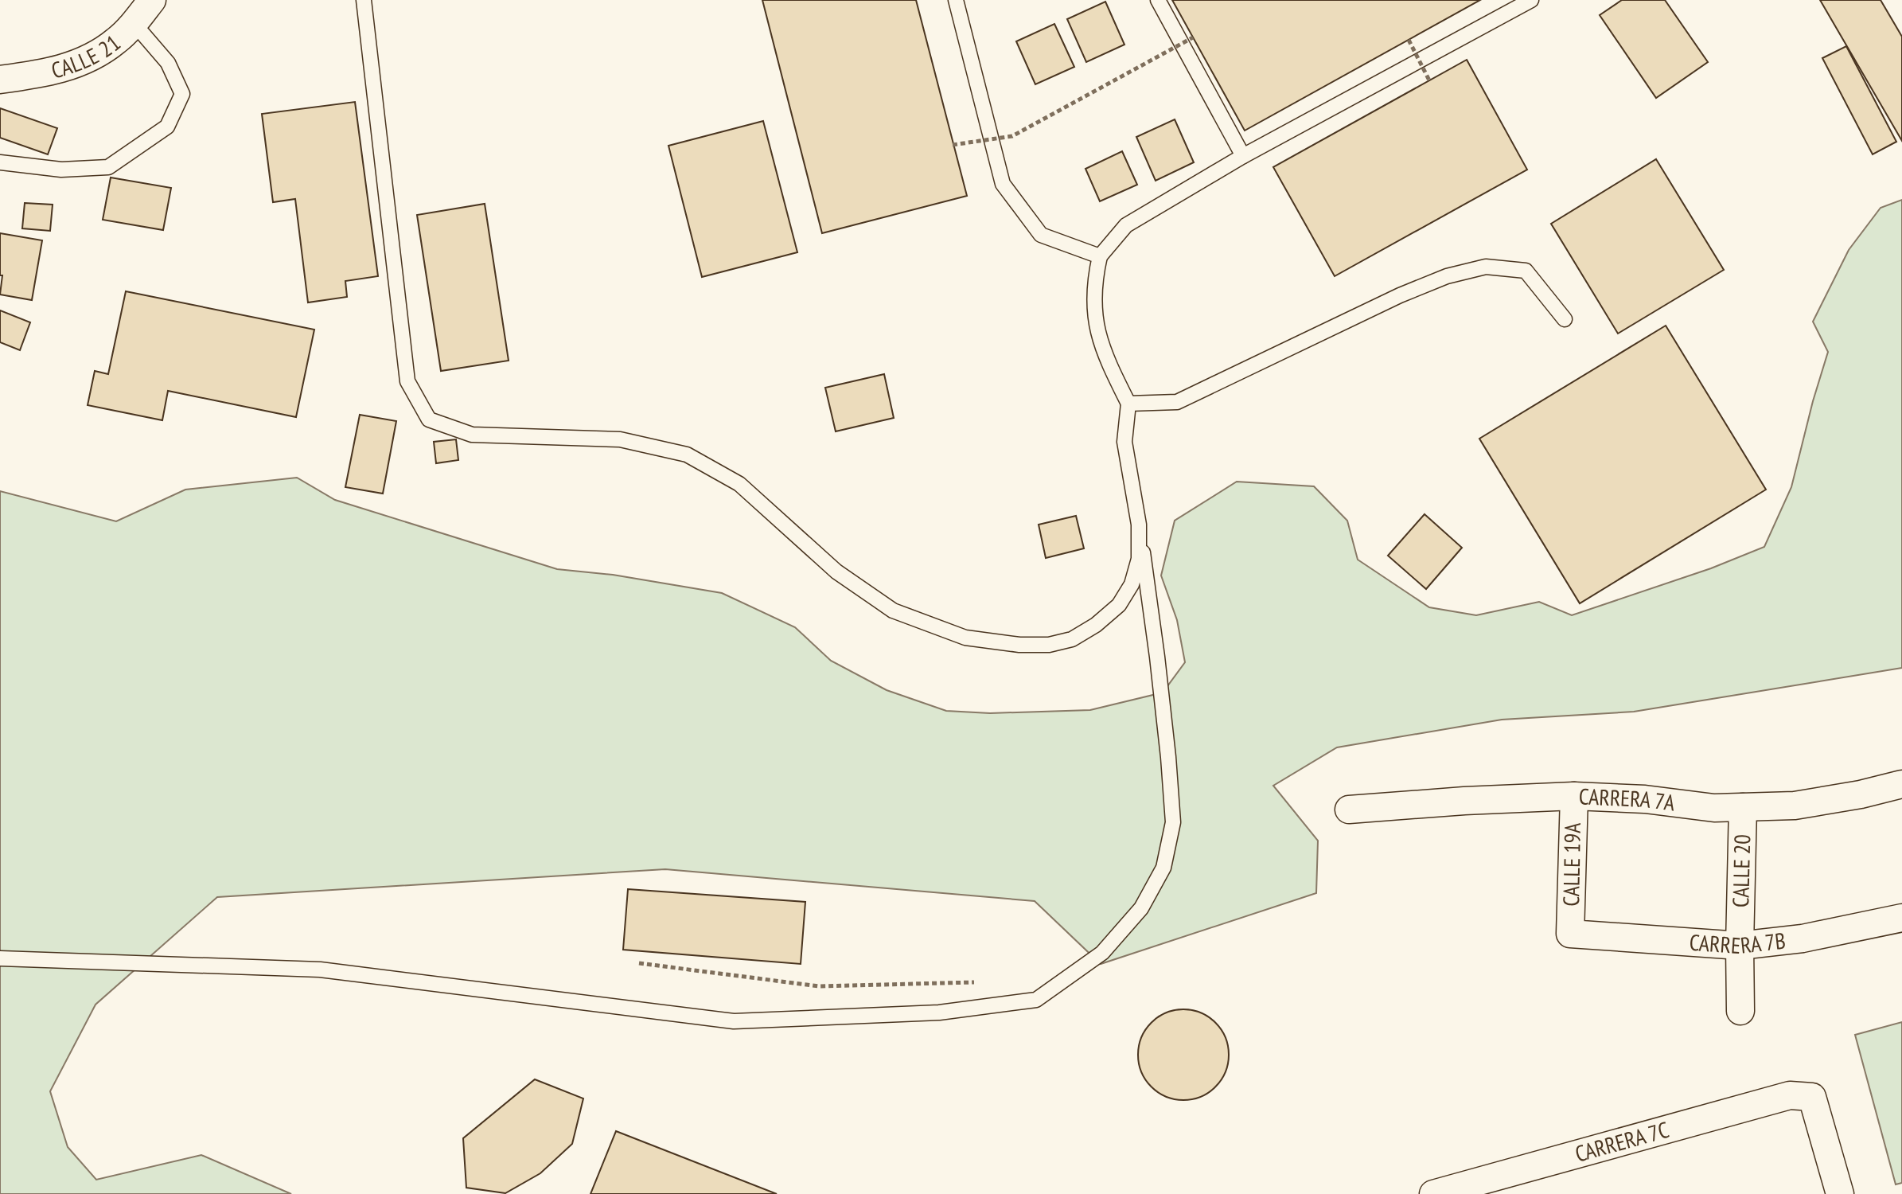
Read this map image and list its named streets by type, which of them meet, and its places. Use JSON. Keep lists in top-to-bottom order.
{
  "streets": {
    "street": [
      "CALLE 21",
      "CARRERA 7A",
      "CALLE 19A",
      "CALLE 20",
      "CARRERA 7B",
      "CARRERA 7C"
    ]
  },
  "crossings": [
    ["CARRERA 7A", "CALLE 19A"],
    ["CARRERA 7A", "CALLE 20"],
    ["CALLE 19A", "CARRERA 7B"],
    ["CALLE 20", "CARRERA 7B"]
  ]
}
